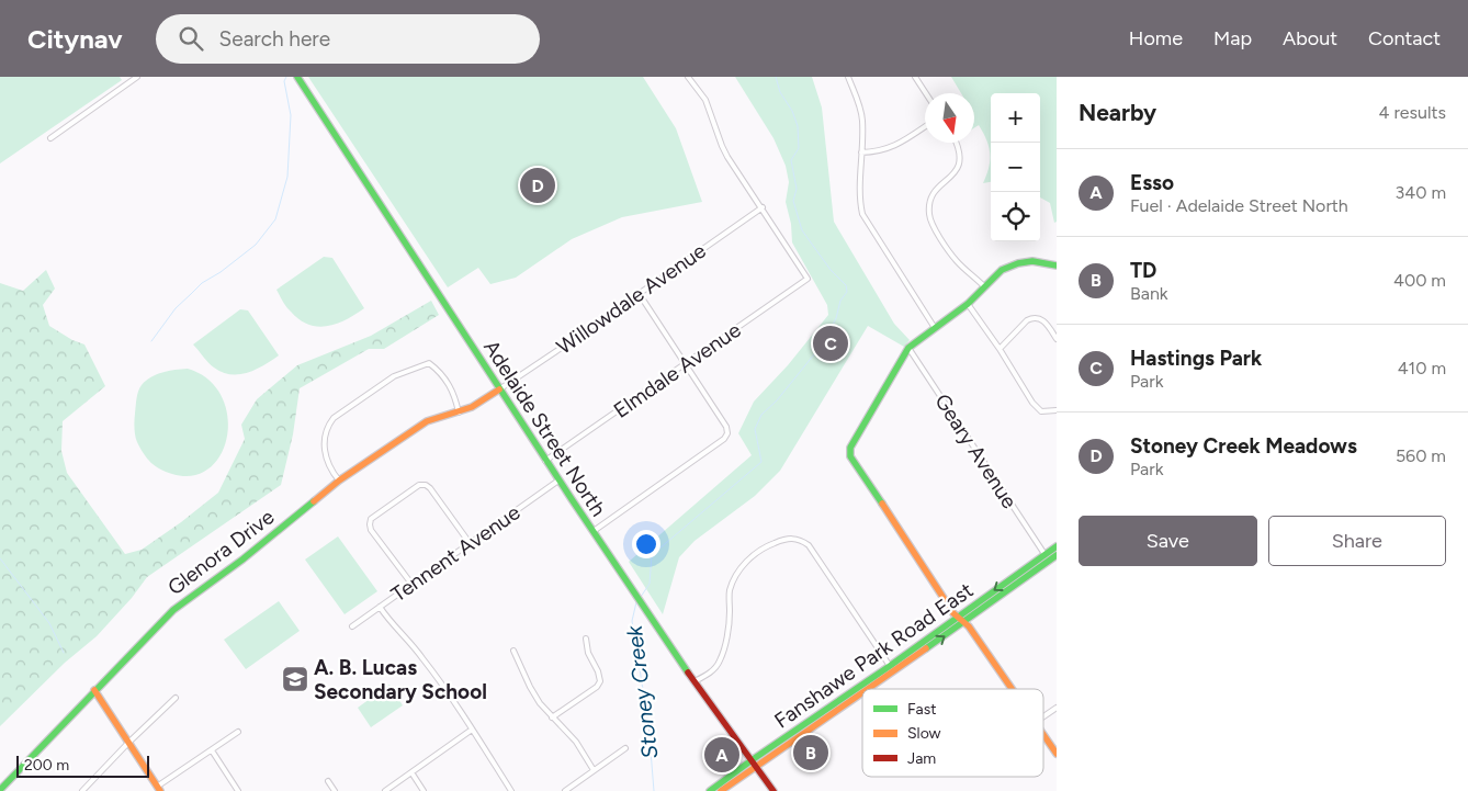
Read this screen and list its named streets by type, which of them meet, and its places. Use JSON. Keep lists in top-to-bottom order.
{
  "streets": {
    "main road": ["Adelaide Street North", "Glenora Drive", "Fanshawe Park Road East"],
    "street": [
      "Willowdale Avenue",
      "Elmdale Avenue",
      "Geary Avenue",
      "Tennent Avenue"
    ]
  },
  "crossings": [
    ["Willowdale Avenue", "Elmdale Avenue"],
    ["Willowdale Avenue", "Adelaide Street North"],
    ["Willowdale Avenue", "Glenora Drive"],
    ["Elmdale Avenue", "Adelaide Street North"],
    ["Adelaide Street North", "Glenora Drive"],
    ["Adelaide Street North", "Tennent Avenue"],
    ["Adelaide Street North", "Fanshawe Park Road East"],
    ["Geary Avenue", "Fanshawe Park Road East"]
  ],
  "water": ["Stoney Creek"],
  "places": {
    "school or university": ["A. B. Lucas Secondary School"]
  },
  "legend": ["Fast", "Slow", "Jam"],
  "scale_bar": "200 m",
  "north": "bottom",
  "page": {
    "header": "Citynav",
    "search": "Search here",
    "nav": [
      "Home",
      "Map",
      "About",
      "Contact"
    ],
    "heading": ["Nearby", "4 results"],
    "map_buttons": ["+", "−"],
    "list": [
      {
        "mark": "A",
        "name": "Esso",
        "note": "Fuel · Adelaide Street North",
        "value": "340 m"
      },
      {
        "mark": "B",
        "name": "TD",
        "note": "Bank",
        "value": "400 m"
      },
      {
        "mark": "C",
        "name": "Hastings Park",
        "note": "Park",
        "value": "410 m"
      },
      {
        "mark": "D",
        "name": "Stoney Creek Meadows",
        "note": "Park",
        "value": "560 m"
      }
    ],
    "pins": [
      "D",
      "C",
      "B",
      "A"
    ],
    "buttons": ["Save", "Share"],
    "scale": "200 m"
  }
}
